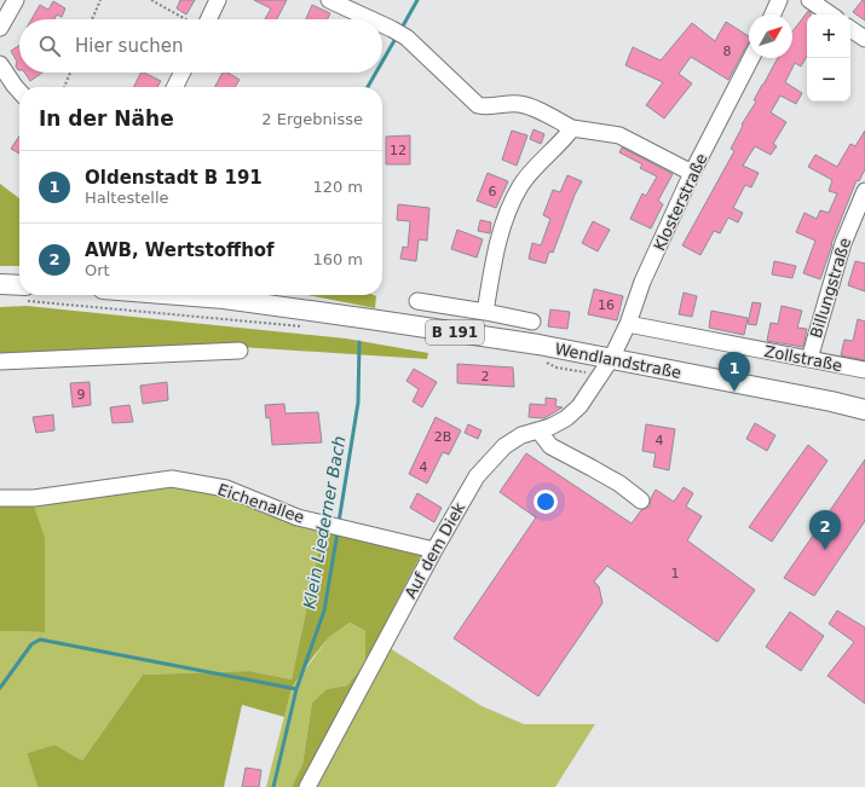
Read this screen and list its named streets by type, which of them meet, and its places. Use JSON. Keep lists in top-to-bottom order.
{
  "streets": {
    "main road": ["B 191", "Wendlandstraße"],
    "street": [
      "Klosterstraße",
      "Billungstraße",
      "Zollstraße",
      "Eichenallee",
      "Auf dem Diek"
    ]
  },
  "crossings": [
    ["Klosterstraße", "Zollstraße"],
    ["Klosterstraße", "Wendlandstraße"],
    ["Klosterstraße", "Auf dem Diek"],
    ["Billungstraße", "Zollstraße"],
    ["Wendlandstraße", "Auf dem Diek"],
    ["Eichenallee", "Auf dem Diek"]
  ],
  "water": ["Klein Liederner Bach"],
  "house_numbers": [
    "8",
    "12",
    "6",
    "16",
    "2",
    "9",
    "2B",
    "4",
    "4",
    "1"
  ],
  "north": "top right",
  "page": {
    "map_buttons": ["+", "−"],
    "search": "Hier suchen",
    "heading": ["In der Nähe", "2 Ergebnisse"],
    "list": [
      {
        "mark": "1",
        "name": "Oldenstadt B 191",
        "note": "Haltestelle",
        "value": "120 m"
      },
      {
        "mark": "2",
        "name": "AWB, Wertstoffhof",
        "note": "Ort",
        "value": "160 m"
      }
    ],
    "pins": ["1", "2"]
  }
}
